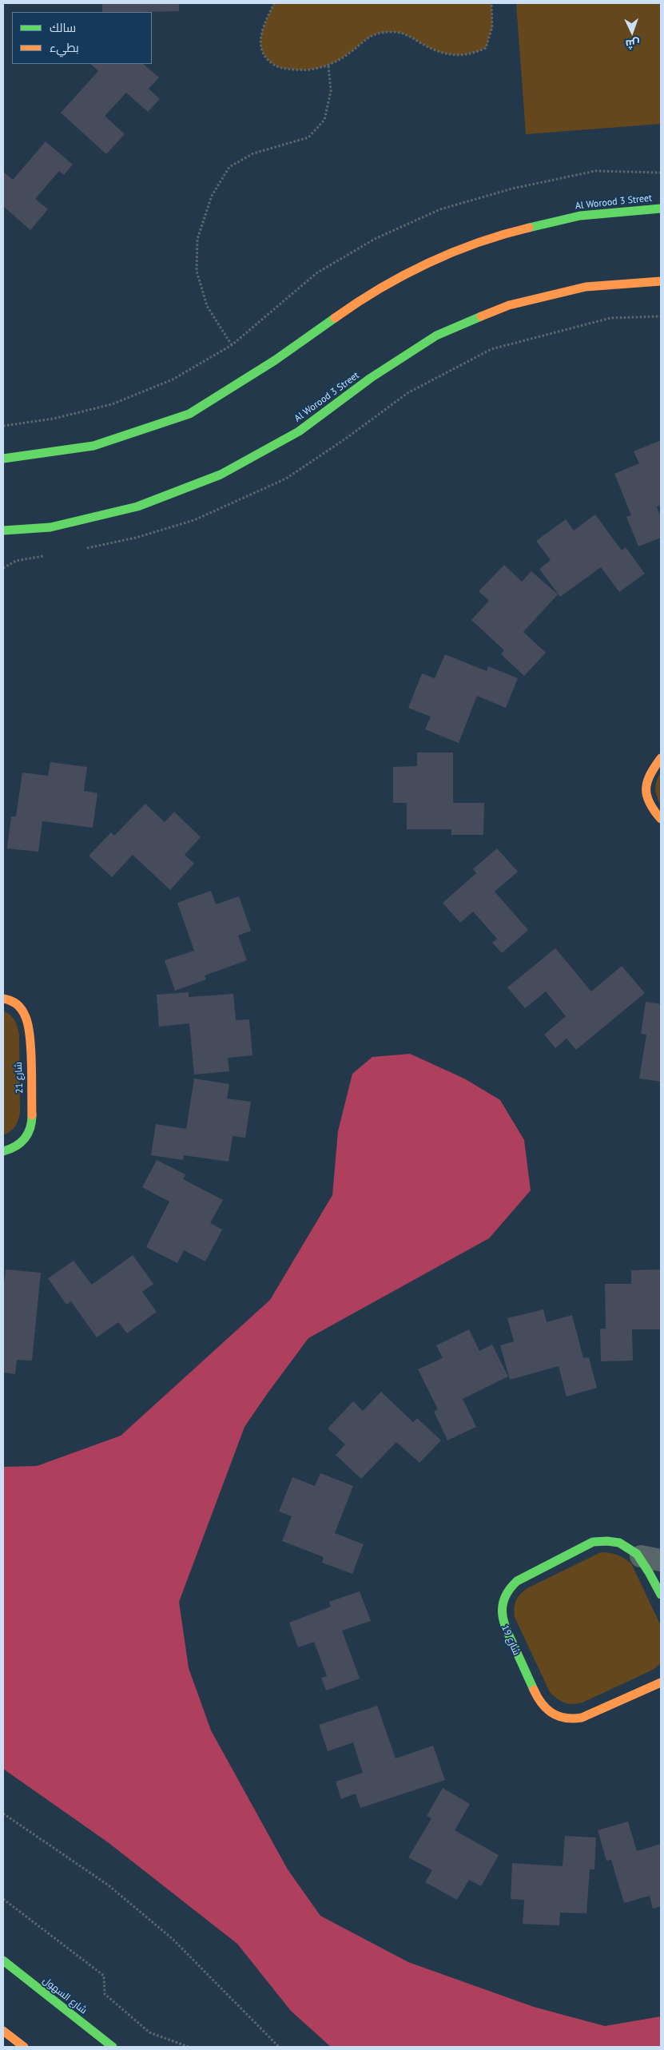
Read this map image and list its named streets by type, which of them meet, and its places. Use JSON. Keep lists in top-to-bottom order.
{
  "streets": {
    "street": [
      "Al Worood 3 Street",
      "شارع 21",
      "شارع 19",
      "شارع السهول"
    ]
  },
  "legend": ["سالك", "بطيء"],
  "north": "bottom"
}
